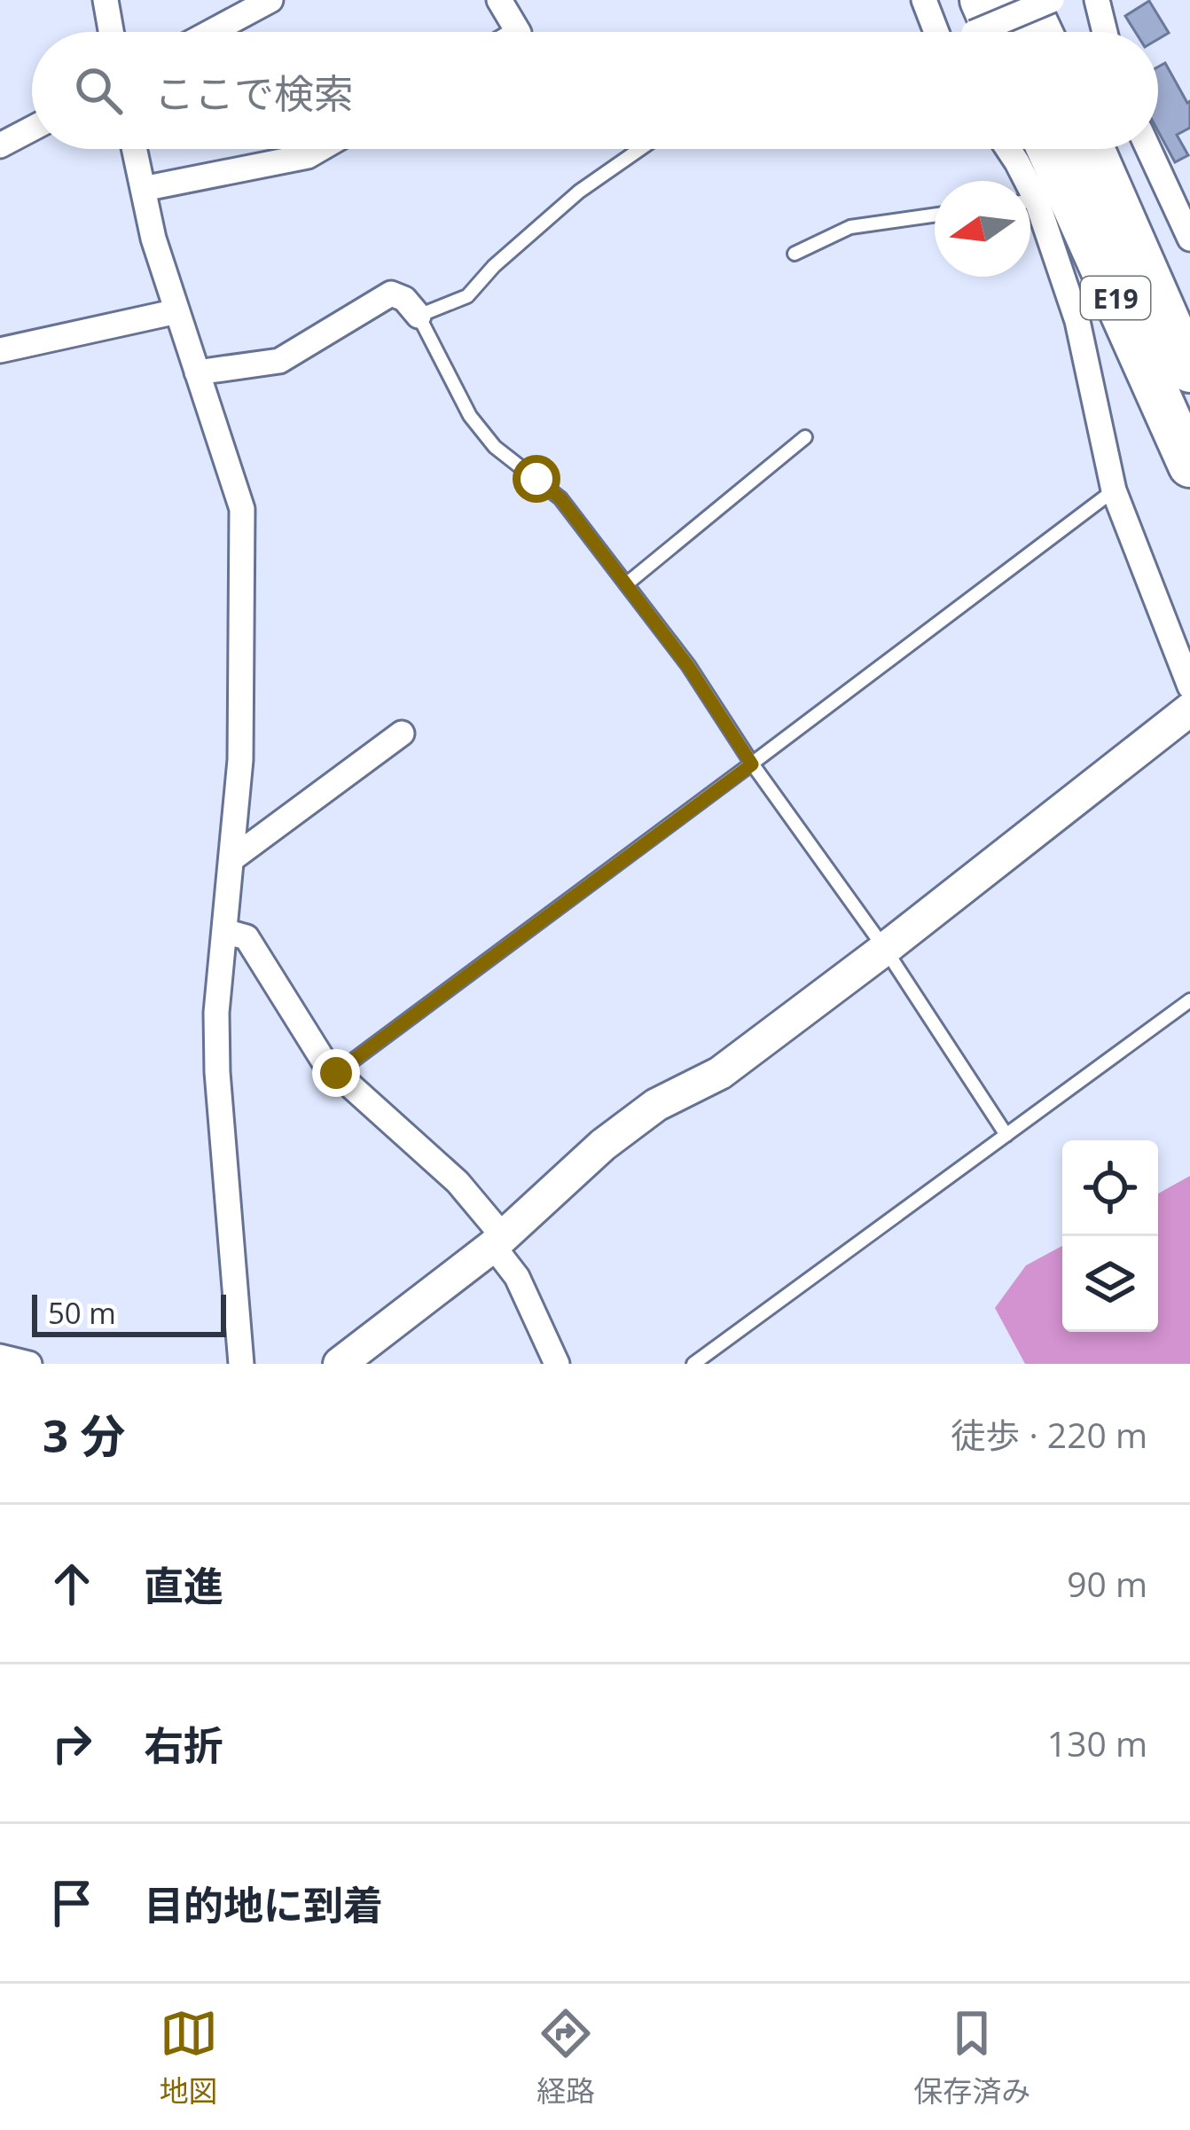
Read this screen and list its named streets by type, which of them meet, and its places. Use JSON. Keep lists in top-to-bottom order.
{
  "streets": {
    "highway": ["E19"]
  },
  "scale_bar": "50 m",
  "north": "left",
  "page": {
    "search": "ここで検索",
    "scale": "50 m",
    "heading": ["3 分", "徒歩 · 220 m"],
    "list": [
      ["直進", "90 m"],
      ["右折", "130 m"],
      "目的地に到着"
    ],
    "nav": ["地図", "経路", "保存済み"]
  }
}
